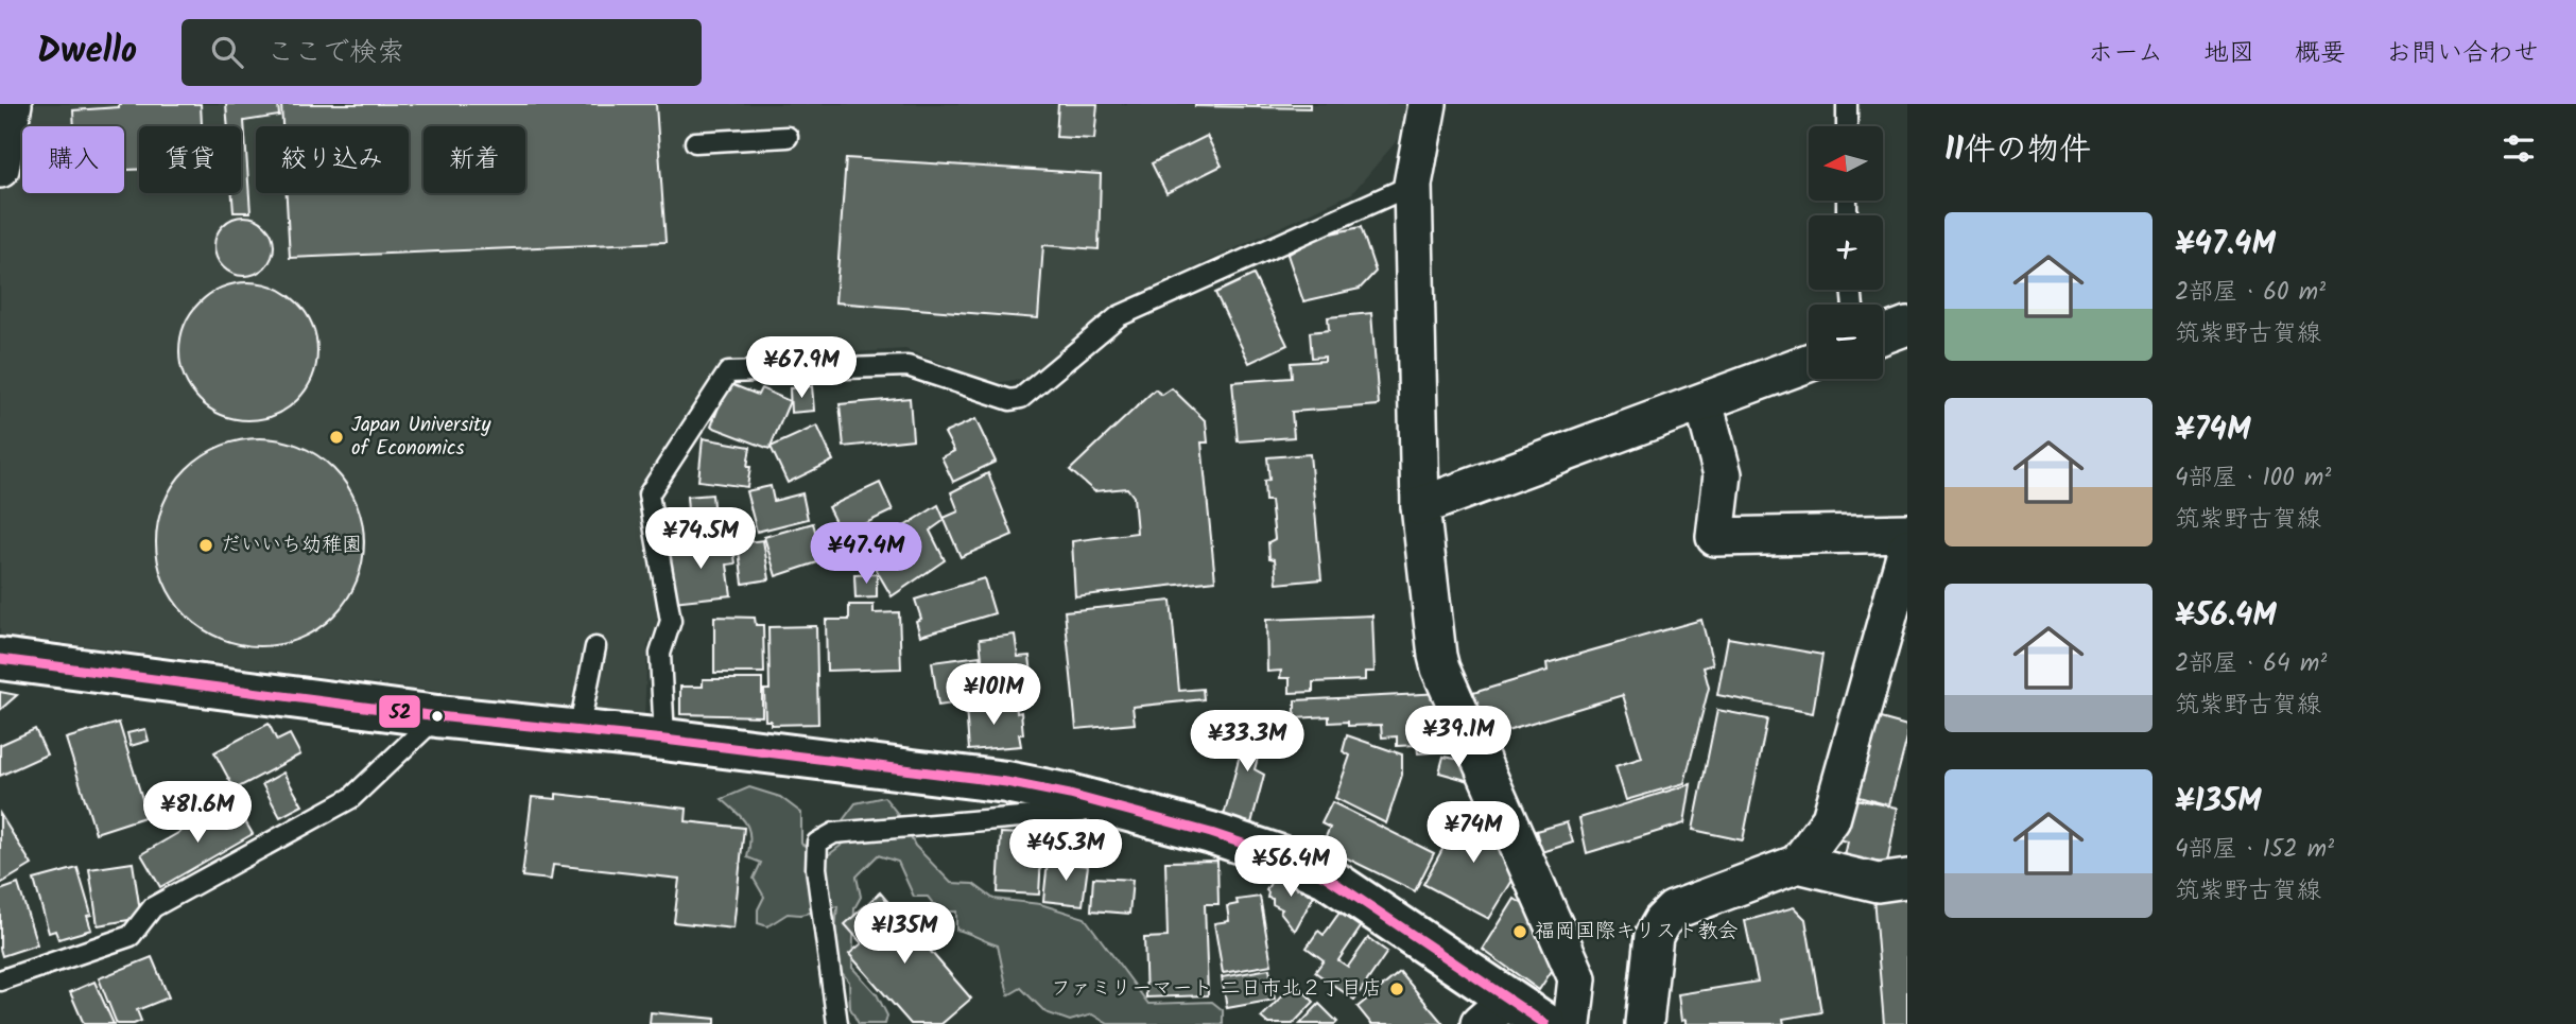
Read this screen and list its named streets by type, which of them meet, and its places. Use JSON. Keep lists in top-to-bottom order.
{
  "places": [
    "Japan University of Economics",
    "だいいち幼稚園",
    "福岡国際キリスト教会",
    "ファミリーマート 二日市北２丁目店"
  ],
  "lines": ["transit line 52"],
  "north": "left",
  "page": {
    "header": "Dwello",
    "search": "ここで検索",
    "nav": [
      "ホーム",
      "地図",
      "概要",
      "お問い合わせ"
    ],
    "heading": "11件の物件",
    "map_buttons": ["+", "−"],
    "chip": [
      "購入",
      "賃貸",
      "絞り込み",
      "新着"
    ],
    "list": [
      {
        "name": "¥47.4M",
        "note": "2部屋 · 60 m² · 筑紫野古賀線"
      },
      {
        "name": "¥74M",
        "note": "4部屋 · 100 m² · 筑紫野古賀線"
      },
      {
        "name": "¥56.4M",
        "note": "2部屋 · 64 m² · 筑紫野古賀線"
      },
      {
        "name": "¥135M",
        "note": "4部屋 · 152 m² · 筑紫野古賀線"
      }
    ],
    "price": [
      "¥67.9M",
      "¥74.5M",
      "¥47.4M",
      "¥101M",
      "¥39.1M",
      "¥33.3M",
      "¥81.6M",
      "¥74M",
      "¥45.3M",
      "¥56.4M",
      "¥135M"
    ]
  }
}
